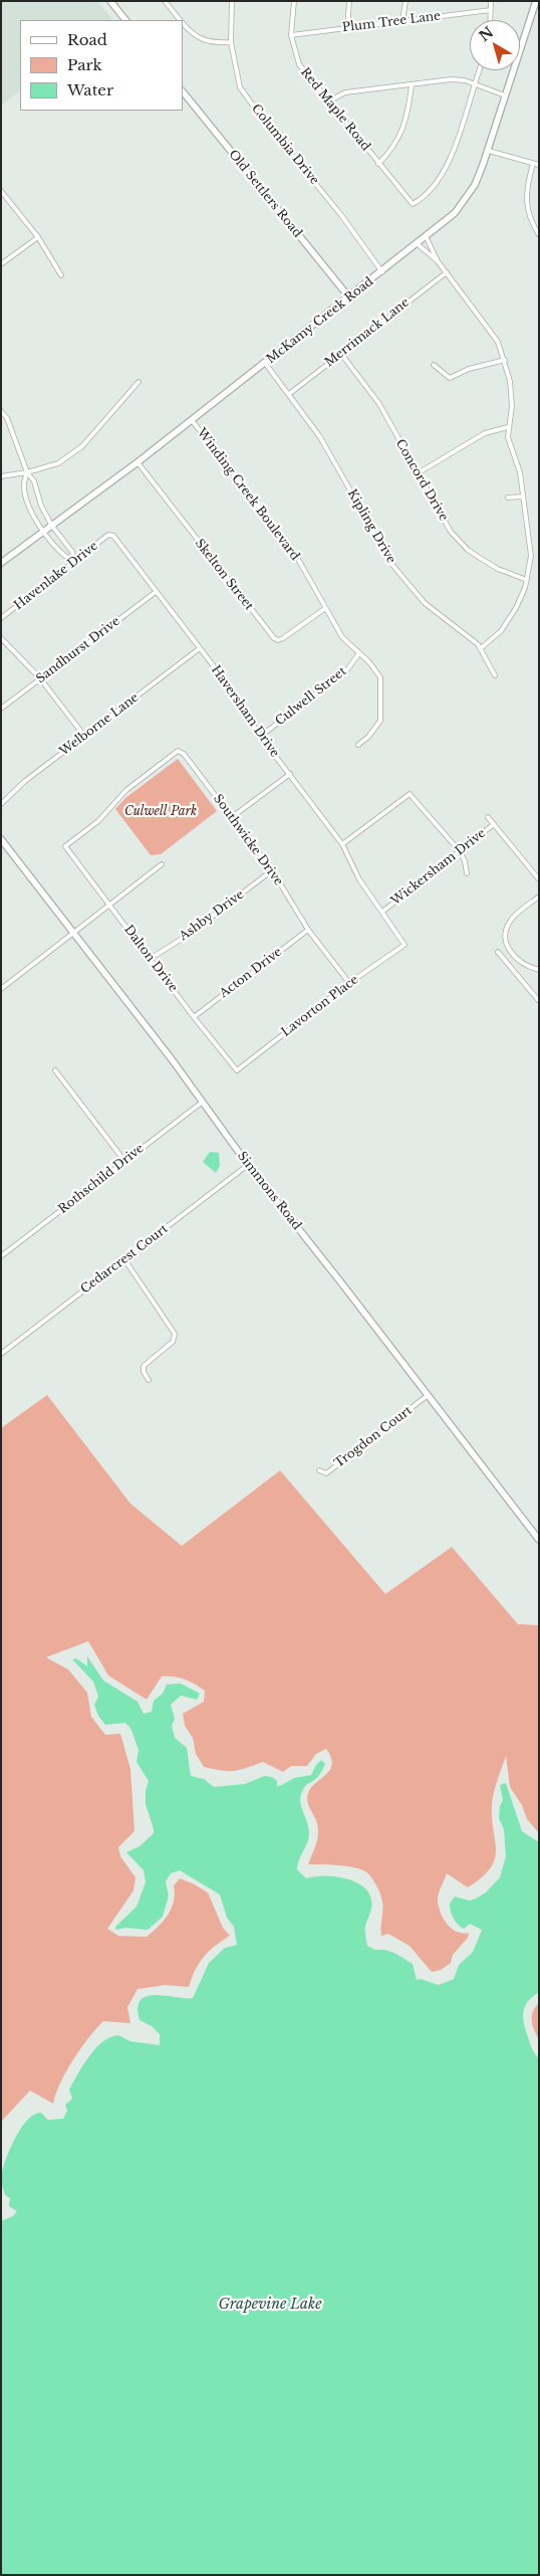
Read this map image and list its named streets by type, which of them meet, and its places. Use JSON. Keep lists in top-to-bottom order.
{
  "streets": {
    "street": [
      "Plum Tree Lane",
      "Red Maple Road",
      "Columbia Drive",
      "Old Settlers Road",
      "McKamy Creek Road",
      "Merrimack Lane",
      "Concord Drive",
      "Winding Creek Boulevard",
      "Kipling Drive",
      "Skelton Street",
      "Havenlake Drive",
      "Sandhurst Drive",
      "Culwell Street",
      "Haversham Drive",
      "Welborne Lane",
      "Southwicke Drive",
      "Wickersham Drive",
      "Ashby Drive",
      "Dalton Drive",
      "Acton Drive",
      "Lavorton Place",
      "Rothschild Drive",
      "Simmons Road",
      "Cedarcrest Court",
      "Trogdon Court"
    ]
  },
  "crossings": [
    ["Plum Tree Lane", "Red Maple Road"],
    ["Columbia Drive", "McKamy Creek Road"],
    ["Old Settlers Road", "McKamy Creek Road"],
    ["McKamy Creek Road", "Winding Creek Boulevard"],
    ["McKamy Creek Road", "Kipling Drive"],
    ["McKamy Creek Road", "Skelton Street"],
    ["Merrimack Lane", "Concord Drive"],
    ["Merrimack Lane", "Kipling Drive"],
    ["Winding Creek Boulevard", "Skelton Street"],
    ["Winding Creek Boulevard", "Culwell Street"],
    ["Havenlake Drive", "Haversham Drive"],
    ["Sandhurst Drive", "Haversham Drive"],
    ["Culwell Street", "Haversham Drive"],
    ["Haversham Drive", "Welborne Lane"],
    ["Haversham Drive", "Wickersham Drive"],
    ["Haversham Drive", "Lavorton Place"],
    ["Southwicke Drive", "Ashby Drive"],
    ["Southwicke Drive", "Dalton Drive"],
    ["Southwicke Drive", "Acton Drive"],
    ["Southwicke Drive", "Lavorton Place"],
    ["Ashby Drive", "Dalton Drive"],
    ["Dalton Drive", "Acton Drive"],
    ["Dalton Drive", "Lavorton Place"],
    ["Rothschild Drive", "Simmons Road"],
    ["Simmons Road", "Cedarcrest Court"],
    ["Simmons Road", "Trogdon Court"]
  ],
  "water": ["Grapevine Lake"],
  "parks": ["Culwell Park"],
  "legend": ["Road", "Park", "Water"],
  "north": "top left"
}
